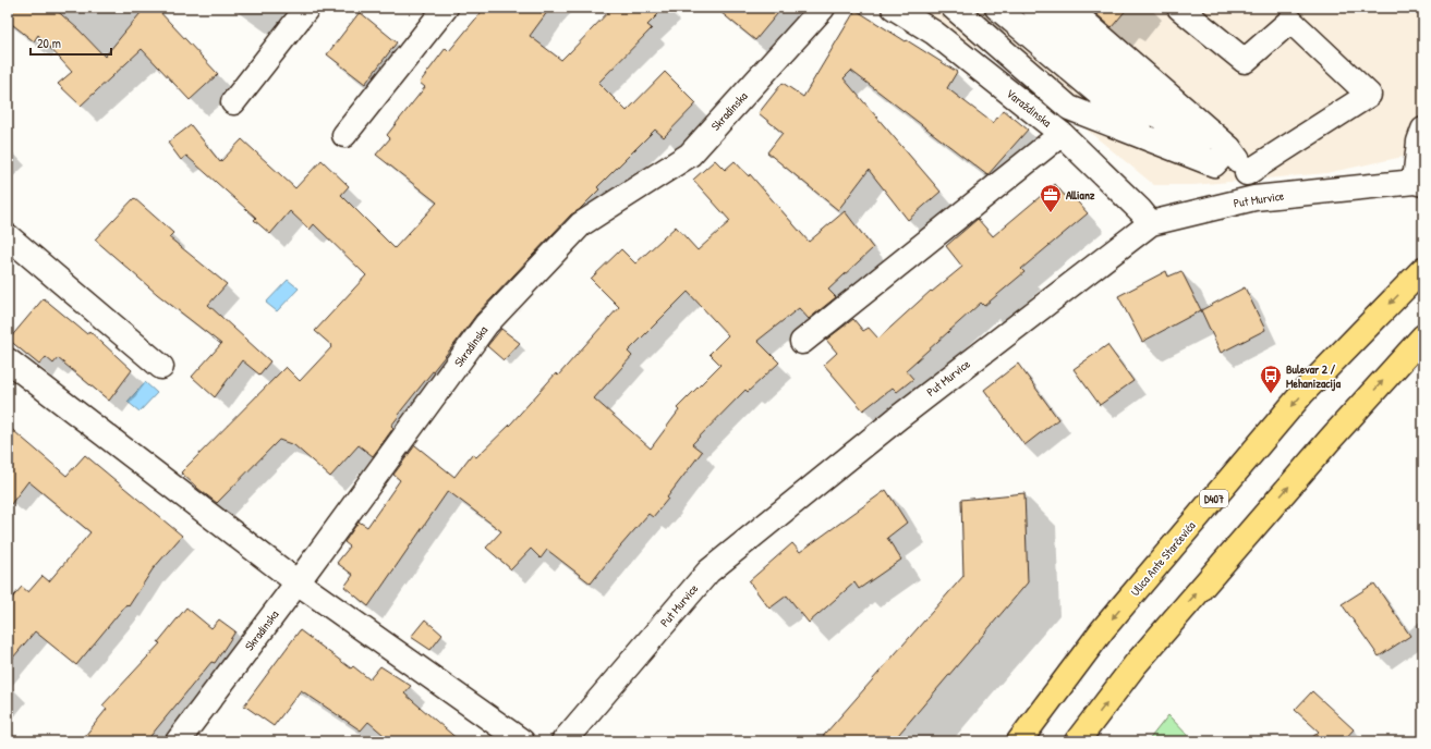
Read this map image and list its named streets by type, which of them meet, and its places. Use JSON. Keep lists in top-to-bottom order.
{
  "streets": {
    "main road": ["D407", "Ulica Ante Starčevića"],
    "street": ["Varaždinska", "Skradinska", "Put Murvice"]
  },
  "crossings": [
    ["Varaždinska", "Put Murvice"]
  ],
  "places": {
    "office": ["Allianz"],
    "bus stop": ["Bulevar 2 / Mehanizacija"]
  },
  "scale_bar": "20 m"
}
